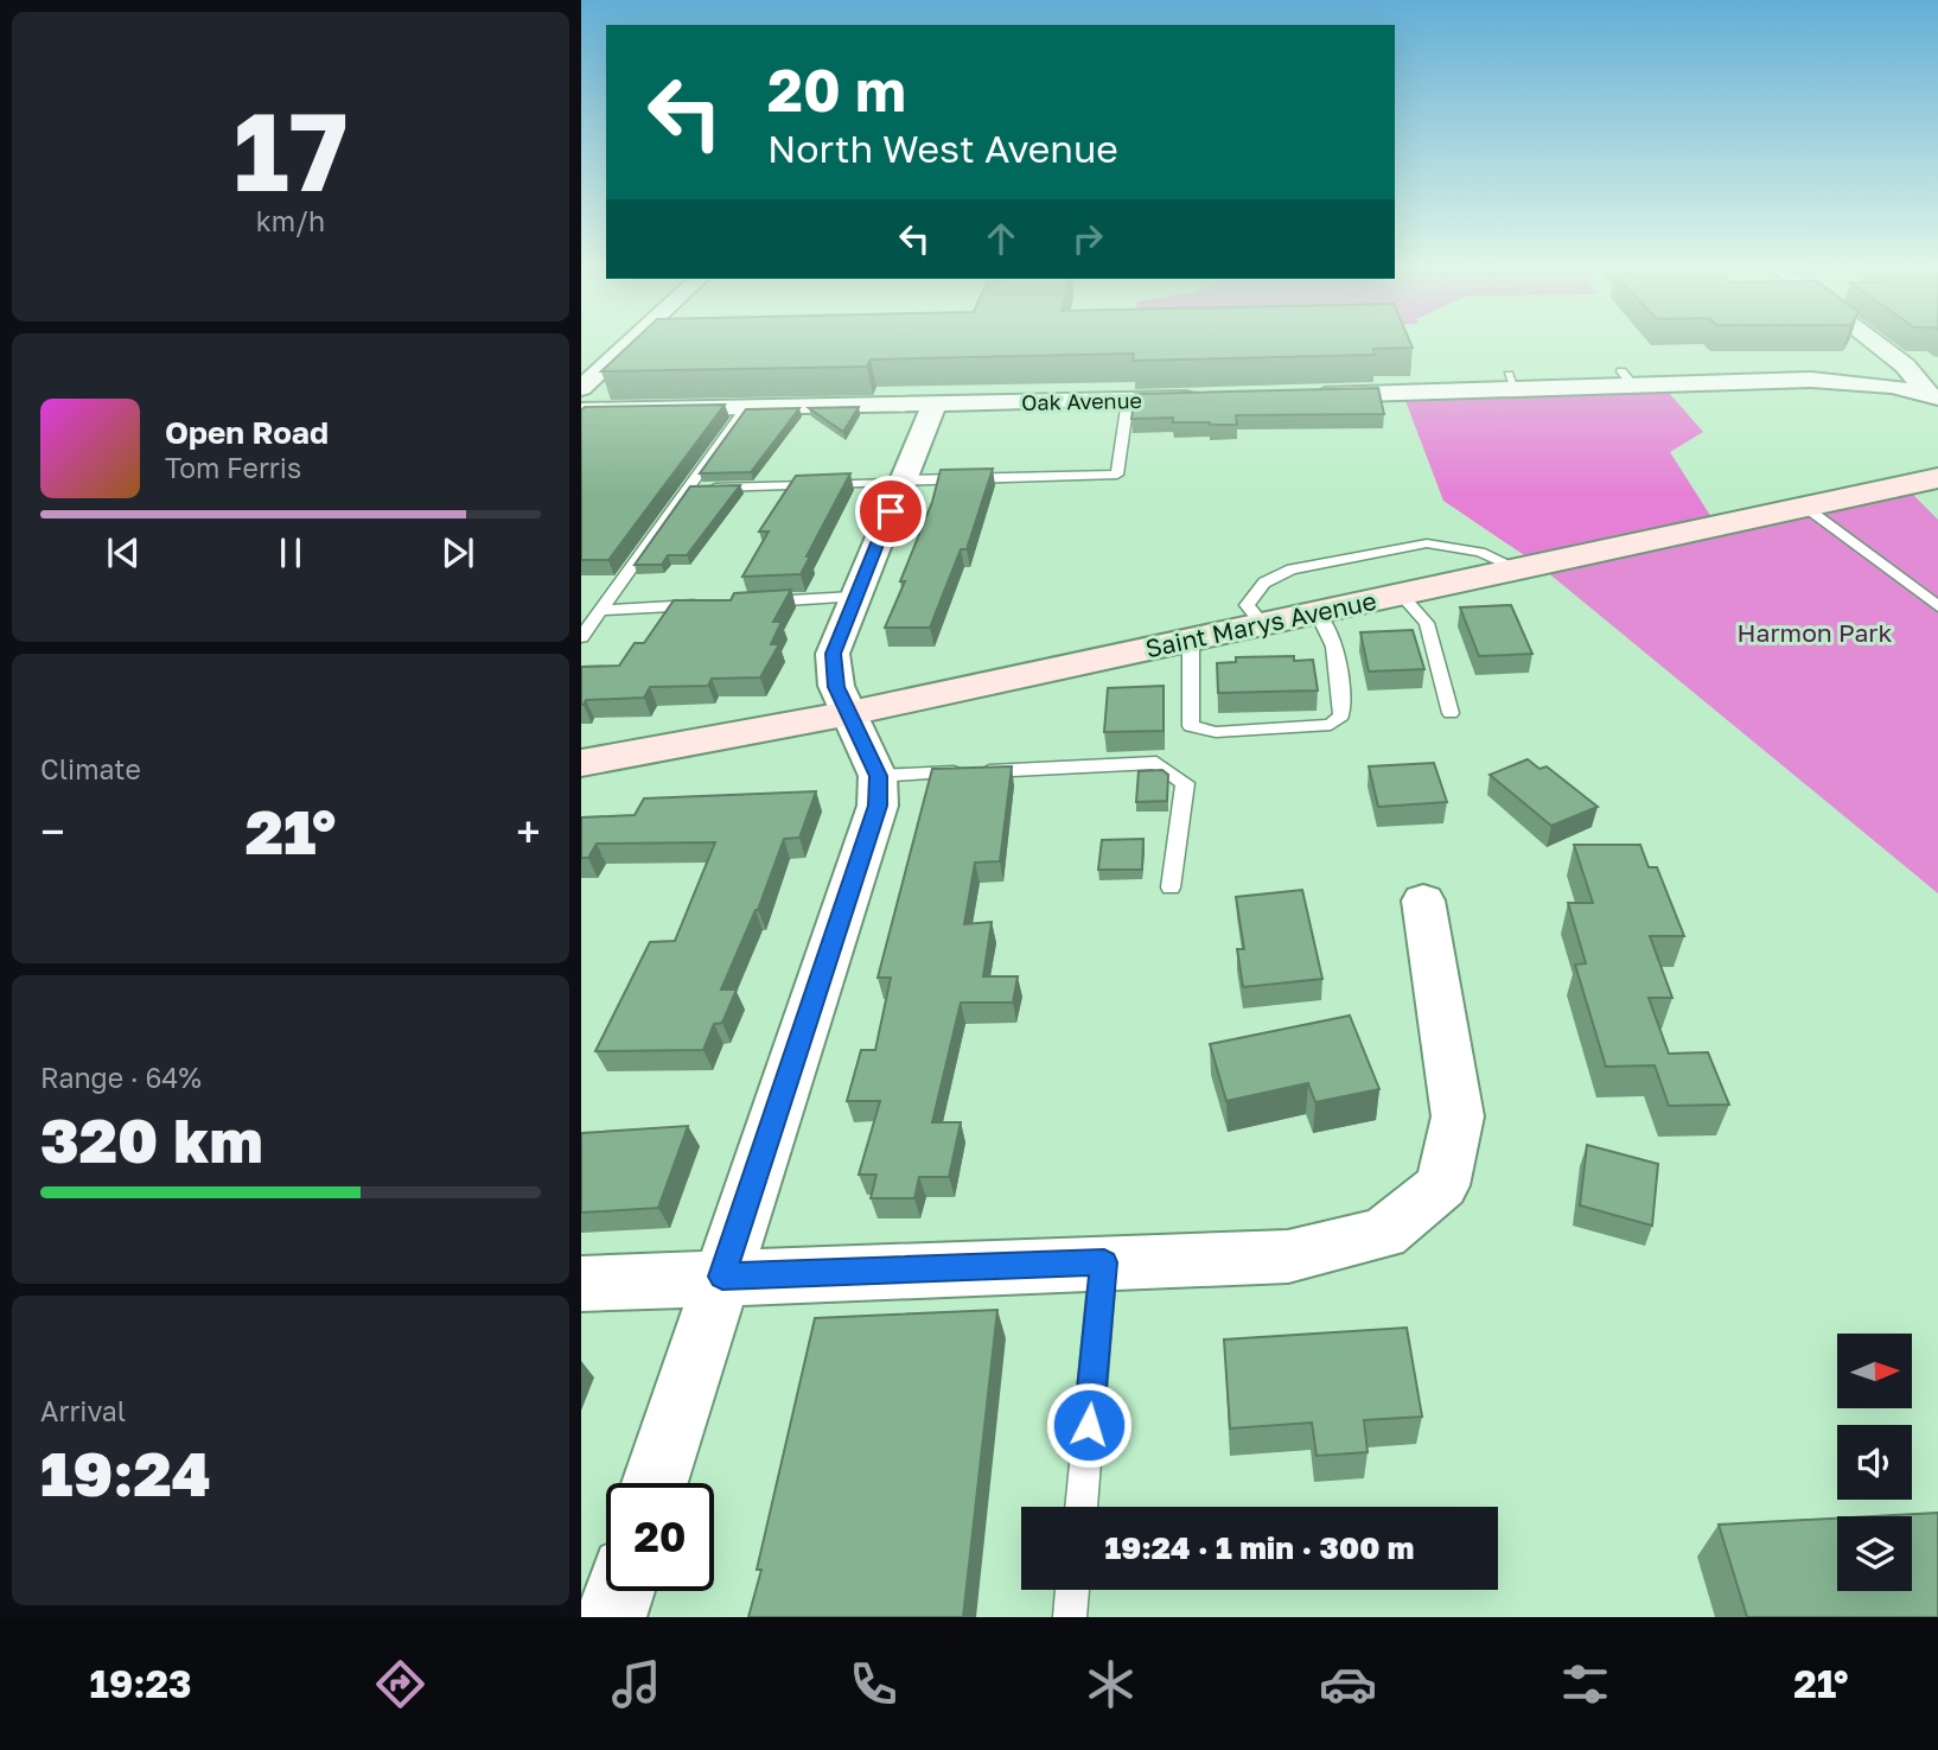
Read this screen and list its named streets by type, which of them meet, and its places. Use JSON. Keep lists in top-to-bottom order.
{
  "streets": {
    "main road": ["Saint Marys Avenue"],
    "street": ["Oak Avenue"]
  },
  "parks": ["Harmon Park"],
  "north": "right",
  "page": {
    "tile": [
      ["17", "km/h"],
      "Climate",
      ["Range · 64%", "320 km"],
      ["Arrival", "19:24"]
    ],
    "turn": ["20 m", "North West Avenue"],
    "song": ["Open Road", "Tom Ferris"],
    "heat": ["−", "21°", "+"],
    "limit": "20",
    "trip": "19:24 · 1 min · 300 m",
    "tabs": ["19:23", "21°"]
  }
}
